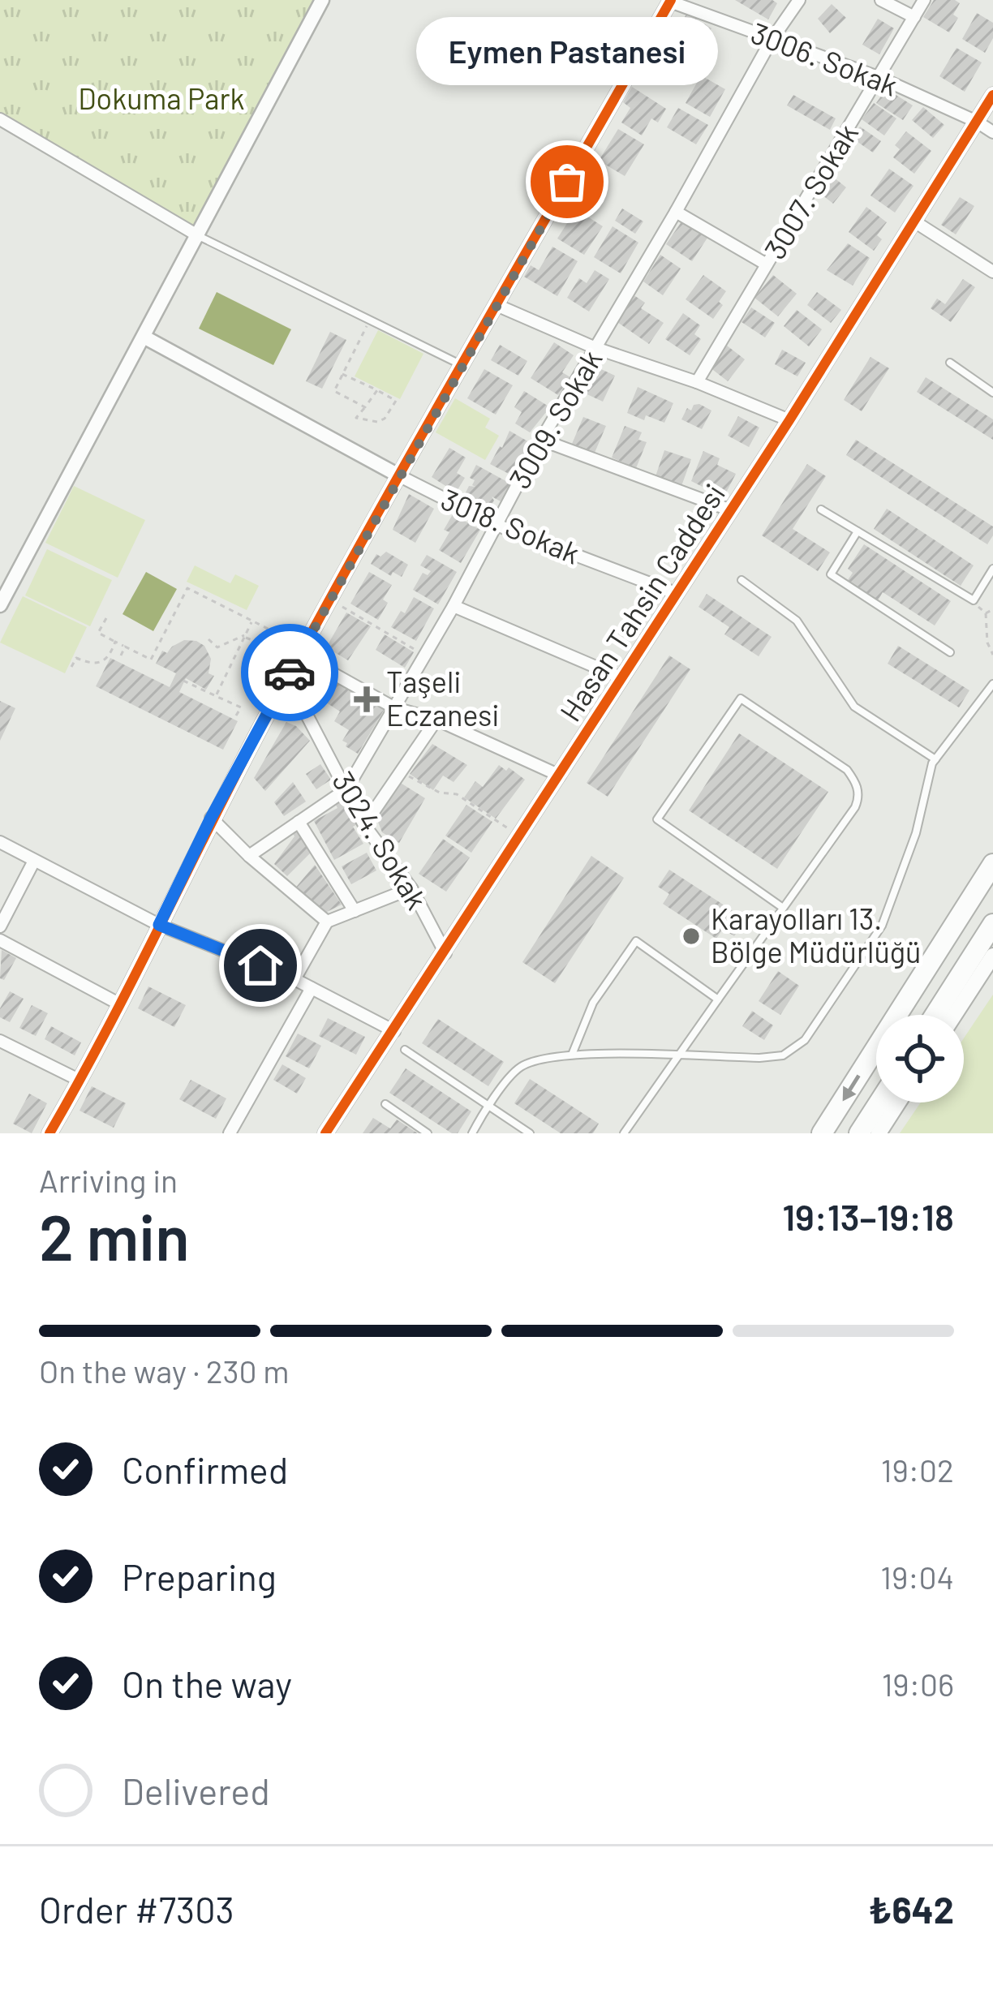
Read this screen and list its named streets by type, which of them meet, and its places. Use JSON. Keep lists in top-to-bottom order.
{
  "streets": {
    "street": [
      "3006. Sokak",
      "3007. Sokak",
      "3009. Sokak",
      "3018. Sokak",
      "Hasan Tahsin Caddesi",
      "3024. Sokak"
    ]
  },
  "crossings": [
    ["3006. Sokak", "3007. Sokak"],
    ["3006. Sokak", "3009. Sokak"],
    ["3006. Sokak", "Hasan Tahsin Caddesi"],
    ["3009. Sokak", "3018. Sokak"],
    ["3009. Sokak", "3024. Sokak"],
    ["3018. Sokak", "Hasan Tahsin Caddesi"],
    ["Hasan Tahsin Caddesi", "3024. Sokak"]
  ],
  "parks": ["Dokuma Park"],
  "places": {
    "other": ["Eymen Pastanesi", "Karayolları 13. Bölge Müdürlüğü"],
    "health": ["Taşeli Eczanesi"]
  },
  "page": {
    "bubble": "Eymen Pastanesi",
    "heading": ["2 min", "Arriving in", "19:13–19:18"],
    "panel": ["Order #7303", "₺642"],
    "bar": "On the way · 230 m",
    "list": [
      ["Confirmed", "19:02"],
      ["Preparing", "19:04"],
      ["On the way", "19:06"],
      "Delivered"
    ]
  }
}
